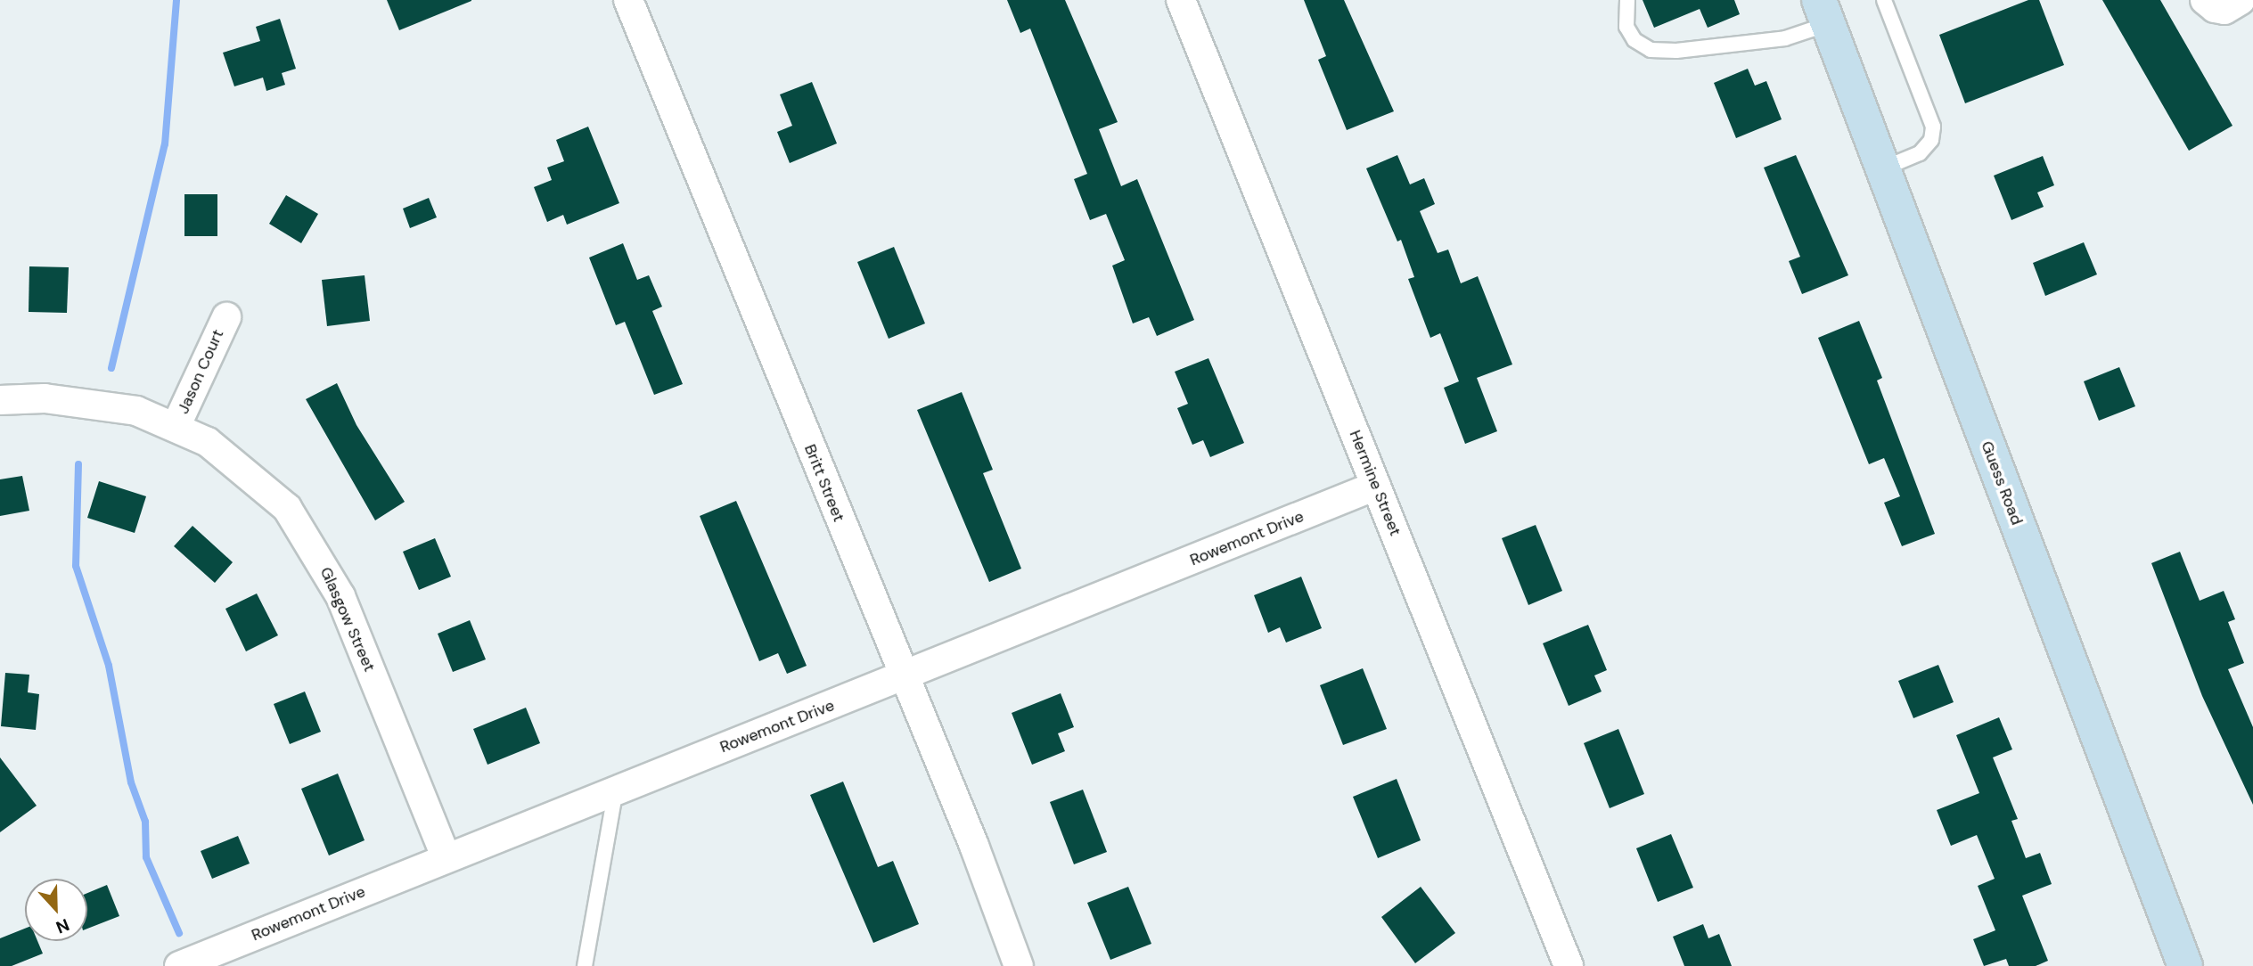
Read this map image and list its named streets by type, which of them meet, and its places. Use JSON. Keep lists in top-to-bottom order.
{
  "streets": {
    "main road": ["Guess Road"],
    "street": [
      "Jason Court",
      "Britt Street",
      "Hermine Street",
      "Rowemont Drive",
      "Glasgow Street"
    ]
  },
  "crossings": [
    ["Jason Court", "Glasgow Street"],
    ["Britt Street", "Rowemont Drive"],
    ["Hermine Street", "Rowemont Drive"],
    ["Rowemont Drive", "Glasgow Street"]
  ],
  "north": "bottom"
}
